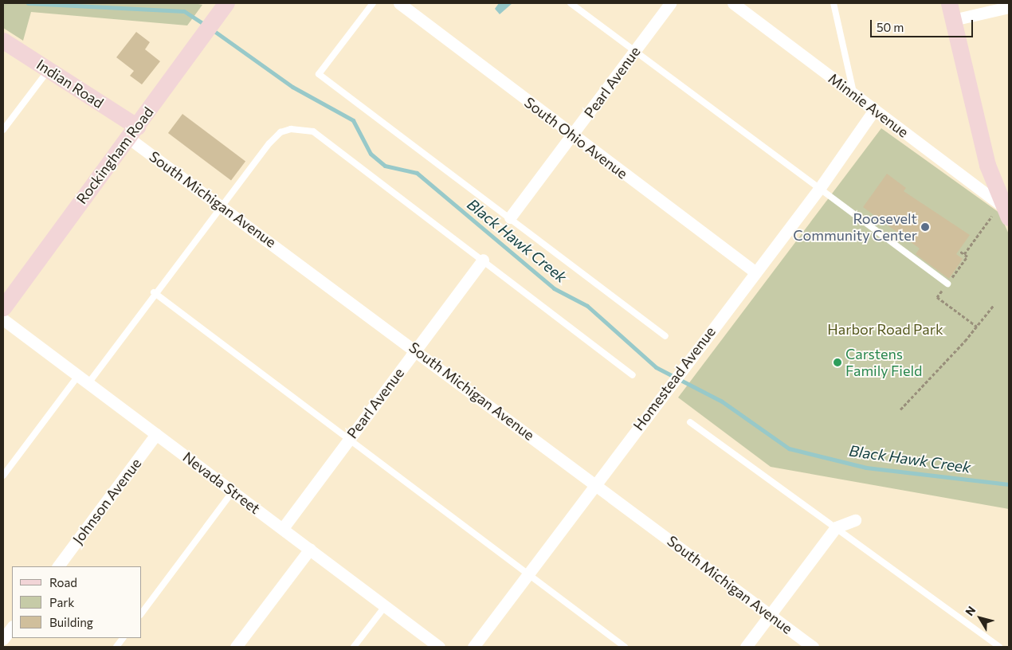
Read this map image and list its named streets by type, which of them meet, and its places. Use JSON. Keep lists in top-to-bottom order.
{
  "streets": {
    "street": [
      "Pearl Avenue",
      "Indian Road",
      "Minnie Avenue",
      "South Ohio Avenue",
      "Rockingham Road",
      "South Michigan Avenue",
      "Homestead Avenue",
      "Nevada Street",
      "Johnson Avenue"
    ]
  },
  "crossings": [
    ["Pearl Avenue", "South Ohio Avenue"],
    ["Pearl Avenue", "South Michigan Avenue"],
    ["Pearl Avenue", "Nevada Street"],
    ["Indian Road", "Rockingham Road"],
    ["Indian Road", "South Michigan Avenue"],
    ["Minnie Avenue", "Homestead Avenue"],
    ["South Ohio Avenue", "Homestead Avenue"],
    ["Rockingham Road", "South Michigan Avenue"],
    ["South Michigan Avenue", "Homestead Avenue"],
    ["Nevada Street", "Johnson Avenue"]
  ],
  "water": ["Black Hawk Creek"],
  "parks": ["Harbor Road Park"],
  "places": ["Roosevelt Community Center", "Carstens Family Field"],
  "legend": ["Road", "Park", "Building"],
  "scale_bar": "50 m",
  "north": "top left"
}
